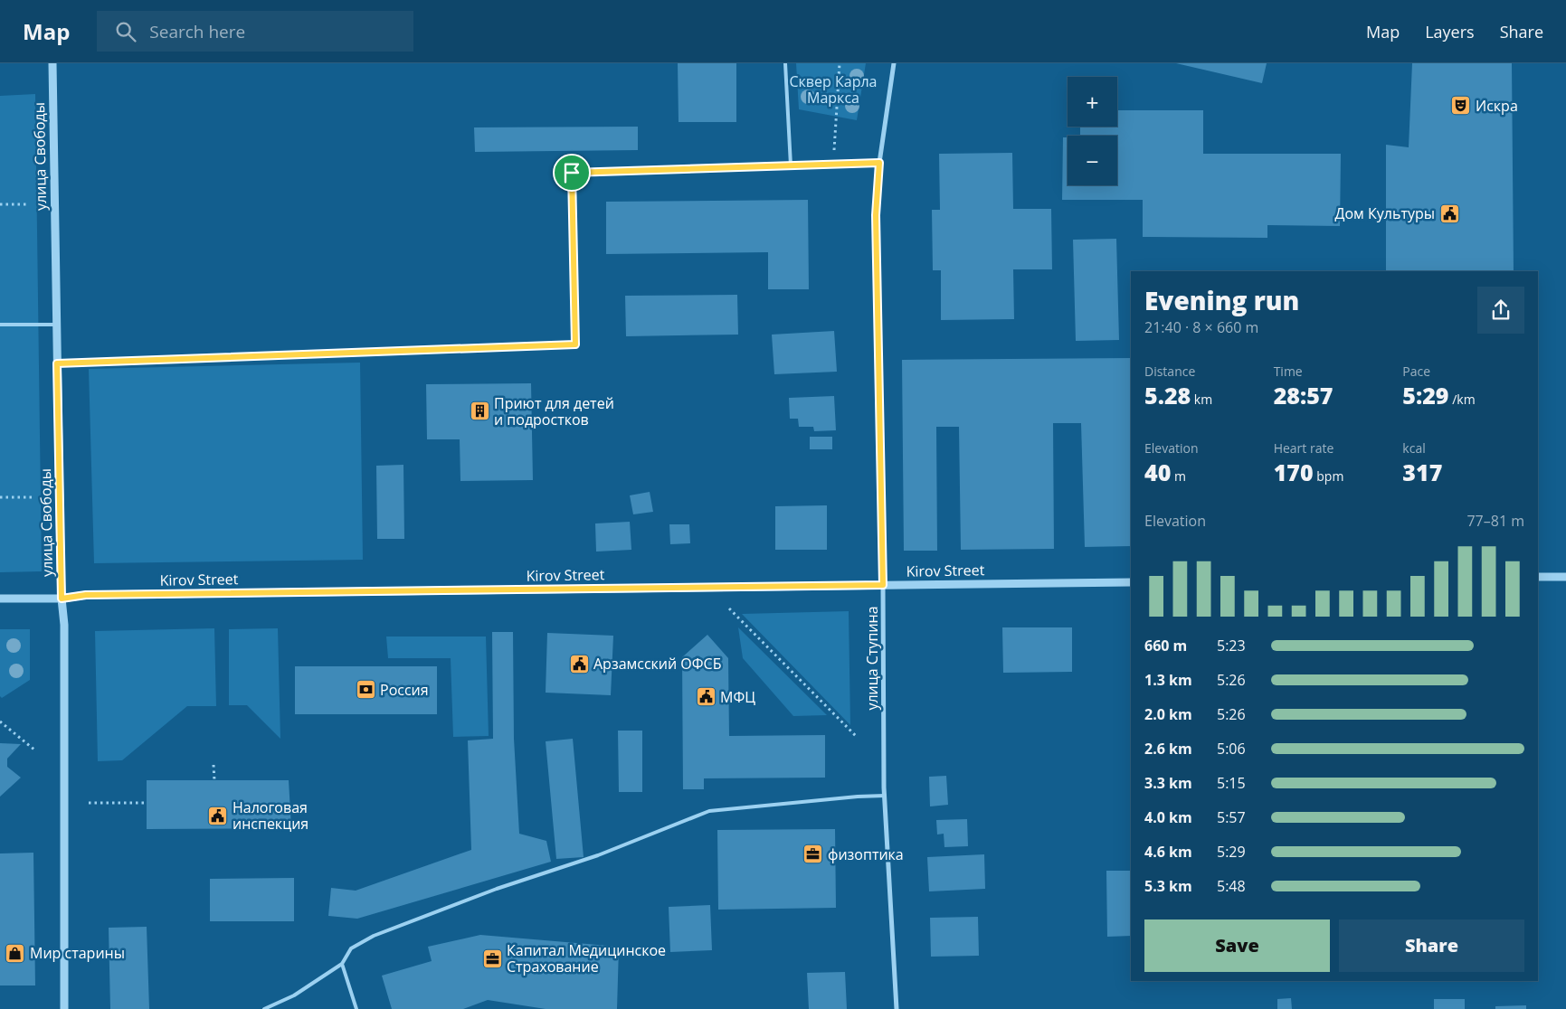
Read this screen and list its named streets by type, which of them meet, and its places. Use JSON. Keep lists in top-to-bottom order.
{
  "streets": {
    "street": ["улица Свободы", "Kirov Street", "улица Ступина"]
  },
  "crossings": [
    ["улица Свободы", "Kirov Street"],
    ["Kirov Street", "улица Ступина"]
  ],
  "parks": ["Сквер Карла Маркса"],
  "places": {
    "theatre": ["Искра"],
    "public building": [
      "Дом Культуры",
      "Арзамсский ОФСБ",
      "МФЦ",
      "Налоговая инспекция"
    ],
    "building": ["Приют для детей и подростков"],
    "bank": ["Россия"],
    "office": ["физоптика", "Капитал Медицинское Страхование"],
    "shop": ["Мир старины"]
  },
  "page": {
    "header": "Map",
    "search": "Search here",
    "nav": ["Map", "Layers", "Share"],
    "map_buttons": ["+", "−"],
    "heading": ["Evening run", "21:40 · 8 × 660 m"],
    "stats": [
      ["Distance", "5.28 km"],
      ["Time", "28:57"],
      ["Pace", "5:29 /km"],
      ["Elevation", "40 m"],
      ["Heart rate", "170 bpm"],
      ["kcal", "317"]
    ],
    "chart": ["Elevation", "77–81 m"],
    "list": [
      {
        "name": "660 m",
        "note": "5:23"
      },
      {
        "name": "1.3 km",
        "note": "5:26"
      },
      {
        "name": "2.0 km",
        "note": "5:26"
      },
      {
        "name": "2.6 km",
        "note": "5:06"
      },
      {
        "name": "3.3 km",
        "note": "5:15"
      },
      {
        "name": "4.0 km",
        "note": "5:57"
      },
      {
        "name": "4.6 km",
        "note": "5:29"
      },
      {
        "name": "5.3 km",
        "note": "5:48"
      }
    ],
    "buttons": ["Save", "Share"]
  }
}
